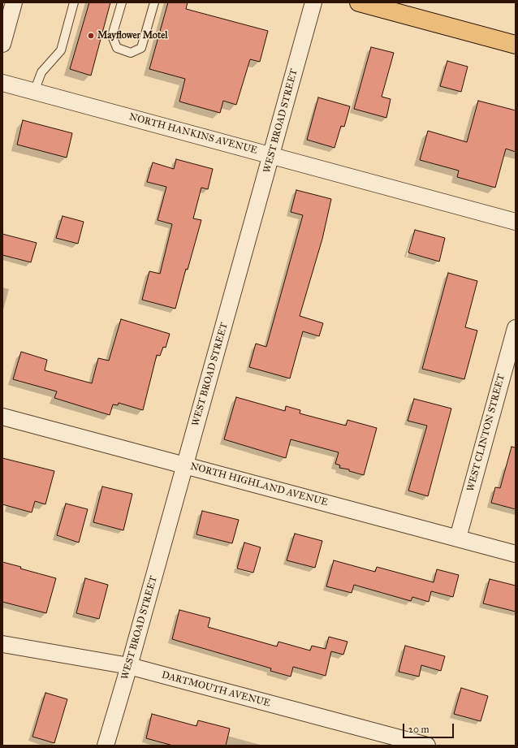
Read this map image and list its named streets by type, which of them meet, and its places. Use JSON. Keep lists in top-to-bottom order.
{
  "streets": {
    "street": [
      "WEST BROAD STREET",
      "NORTH HANKINS AVENUE",
      "WEST CLINTON STREET",
      "NORTH HIGHLAND AVENUE",
      "DARTMOUTH AVENUE"
    ]
  },
  "crossings": [
    ["WEST BROAD STREET", "NORTH HANKINS AVENUE"],
    ["WEST BROAD STREET", "NORTH HIGHLAND AVENUE"],
    ["WEST BROAD STREET", "DARTMOUTH AVENUE"],
    ["WEST CLINTON STREET", "NORTH HIGHLAND AVENUE"]
  ],
  "places": ["Mayflower Motel"],
  "scale_bar": "20 m"
}
